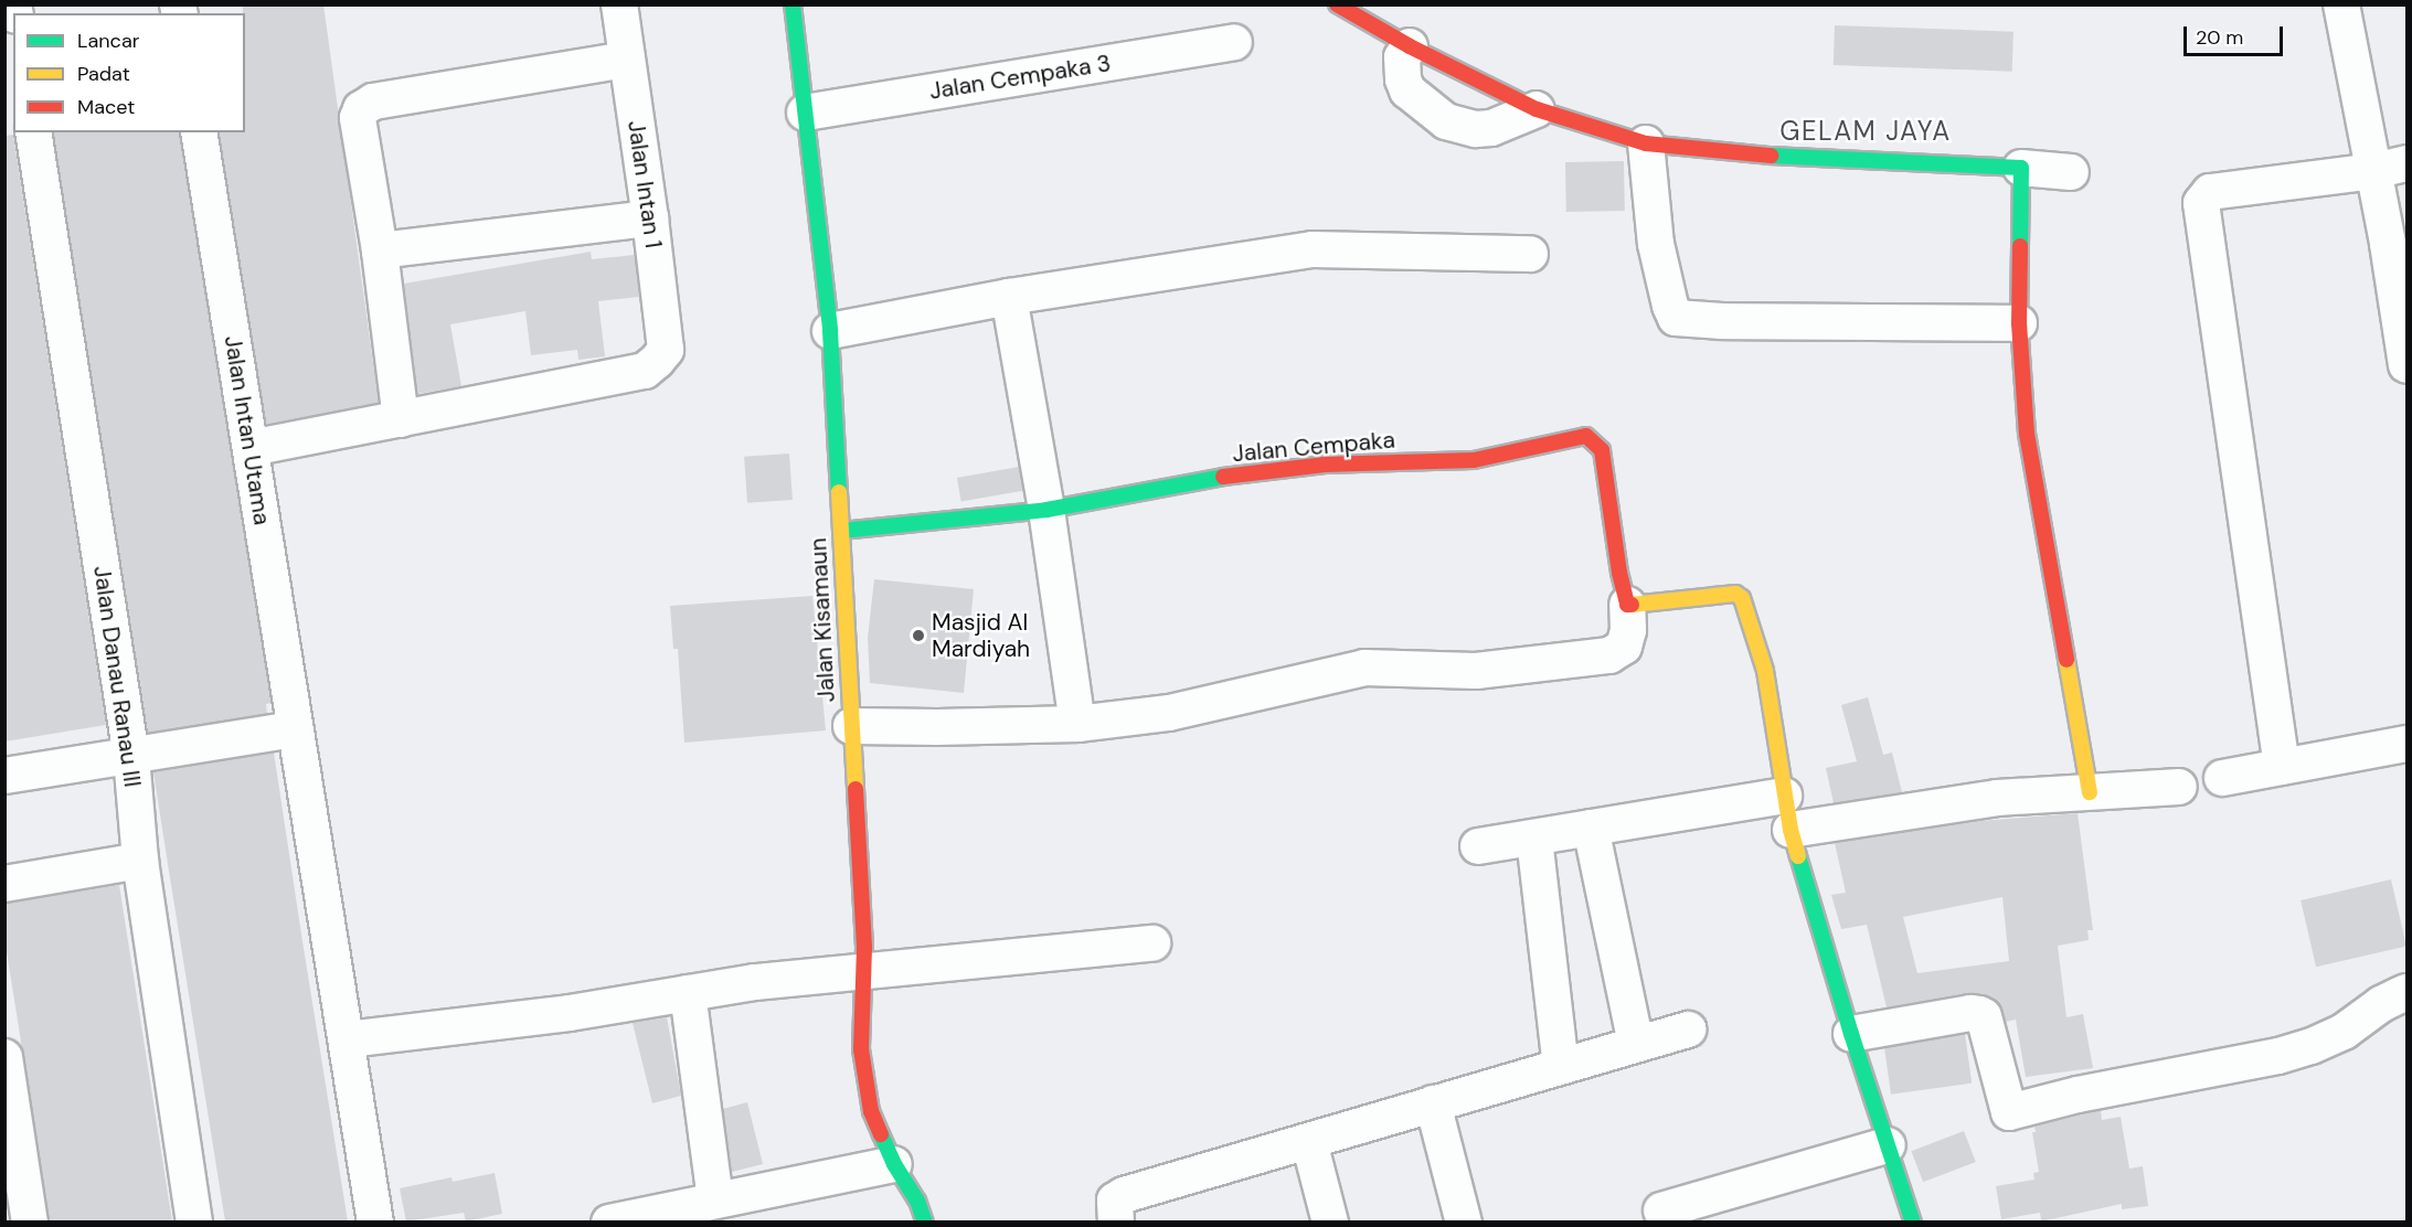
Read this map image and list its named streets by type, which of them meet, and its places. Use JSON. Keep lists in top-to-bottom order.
{
  "streets": {
    "street": [
      "Jalan Cempaka 3",
      "Jalan Intan 1",
      "Jalan Intan Utama",
      "Jalan Cempaka",
      "Jalan Kisamaun",
      "Jalan Danau Ranau III"
    ]
  },
  "crossings": [
    ["Jalan Cempaka 3", "Jalan Kisamaun"],
    ["Jalan Cempaka", "Jalan Kisamaun"]
  ],
  "districts": ["GELAM JAYA"],
  "places": ["Masjid Al Mardiyah"],
  "legend": ["Lancar", "Padat", "Macet"],
  "scale_bar": "20 m"
}
